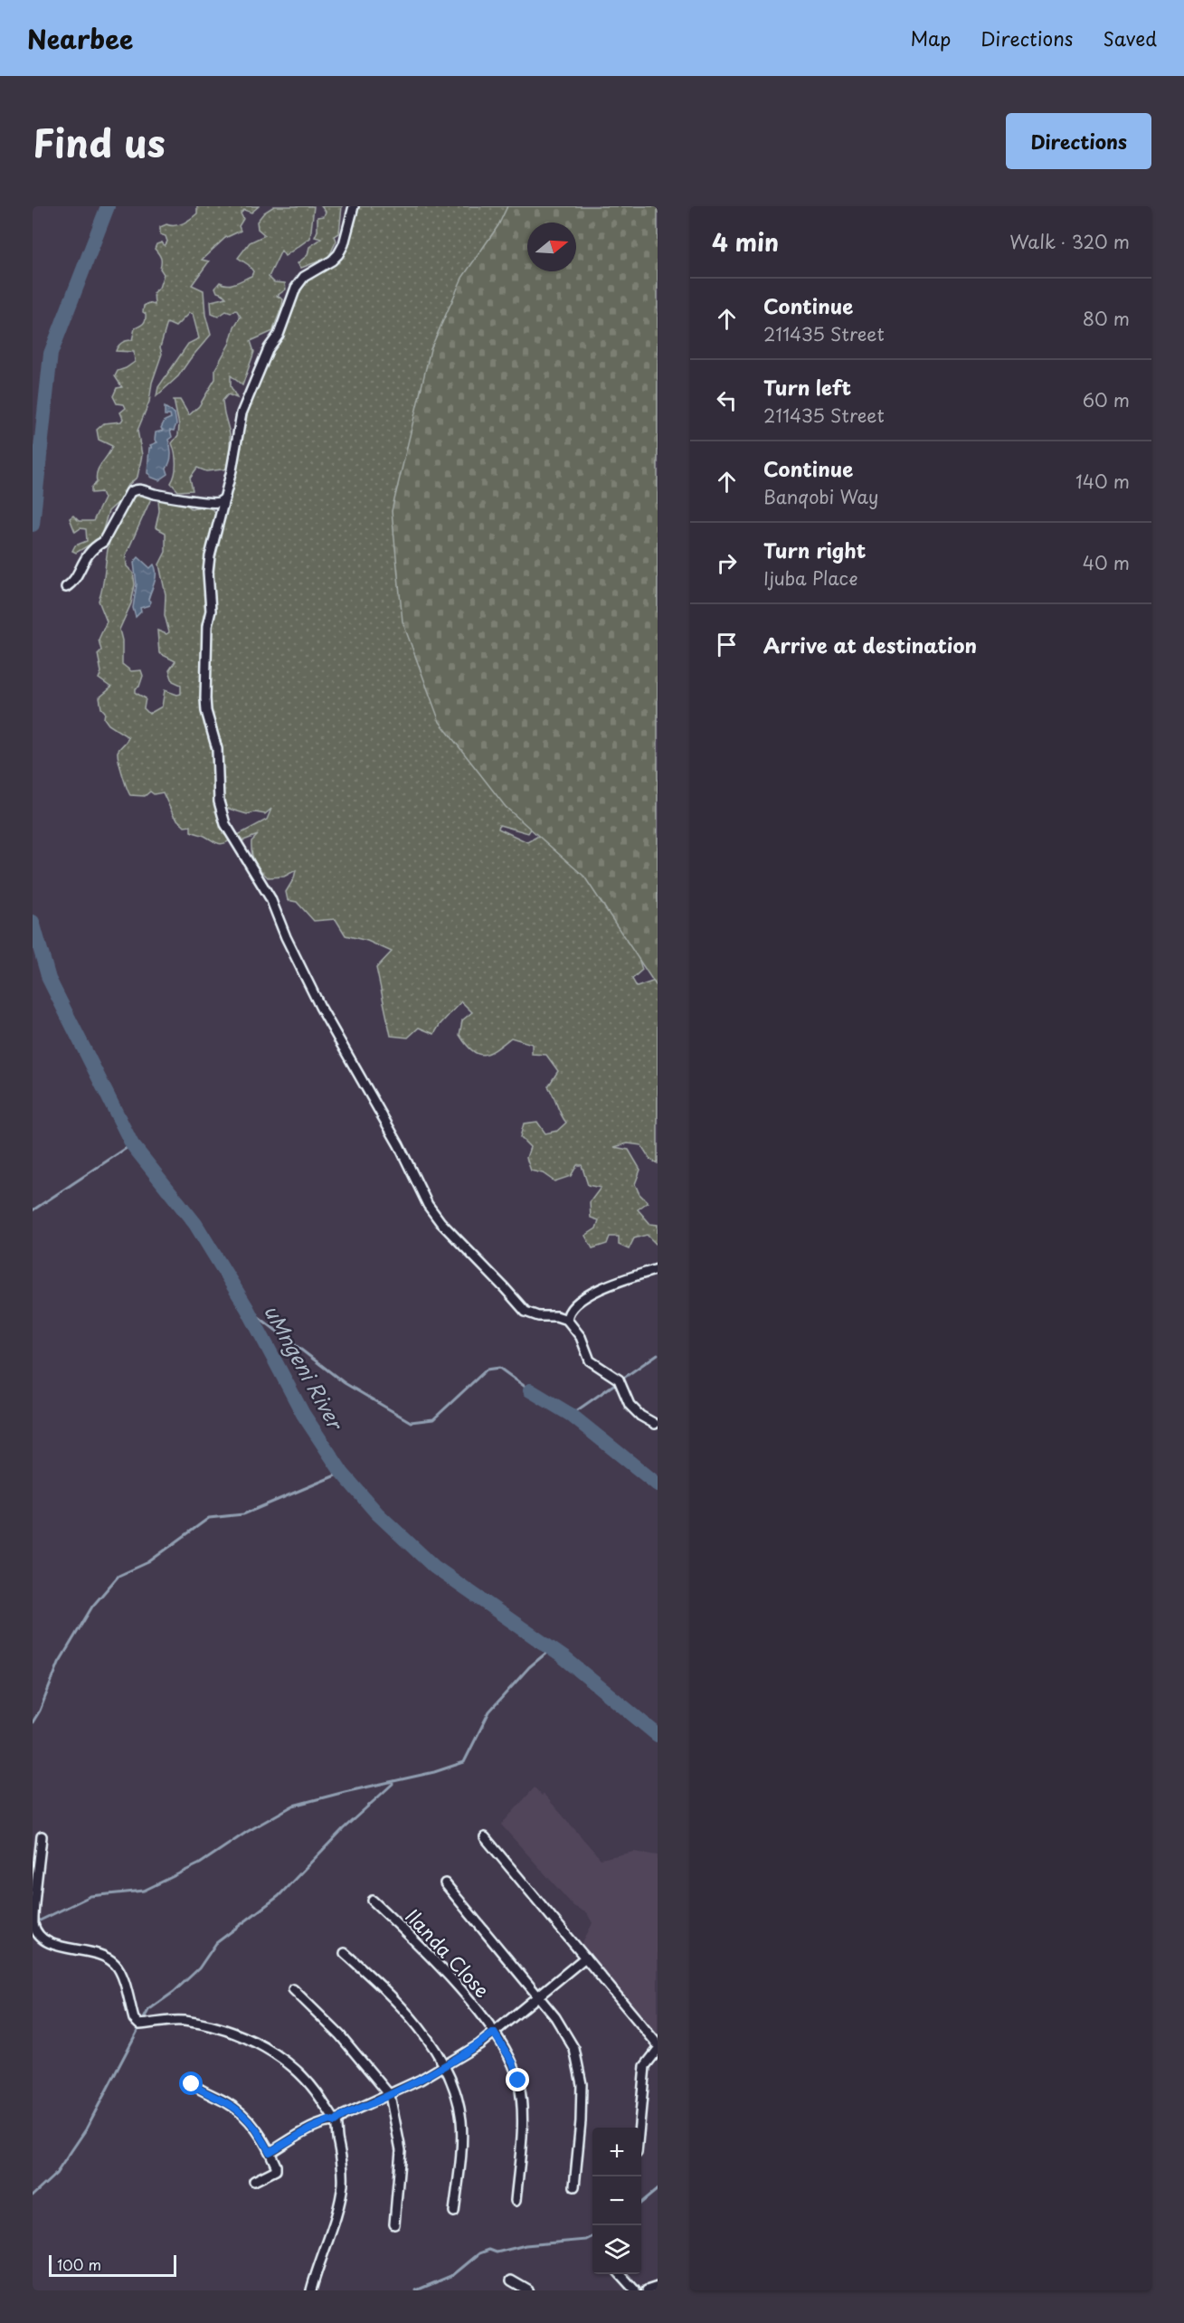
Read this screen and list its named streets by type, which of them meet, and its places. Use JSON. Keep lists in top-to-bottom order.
{
  "streets": {
    "street": ["Ilanda Close"]
  },
  "water": ["uMngeni River"],
  "scale_bar": "100 m",
  "north": "right",
  "page": {
    "header": "Nearbee",
    "nav": ["Map", "Directions", "Saved"],
    "title": "Find us",
    "buttons": "Directions",
    "heading": ["4 min", "Walk · 320 m"],
    "list": [
      ["Continue", "211435 Street", "80 m"],
      ["Turn left", "211435 Street", "60 m"],
      ["Continue", "Banqobi Way", "140 m"],
      ["Turn right", "Ijuba Place", "40 m"],
      "Arrive at destination"
    ],
    "map_buttons": ["+", "−"],
    "scale": "100 m"
  }
}
